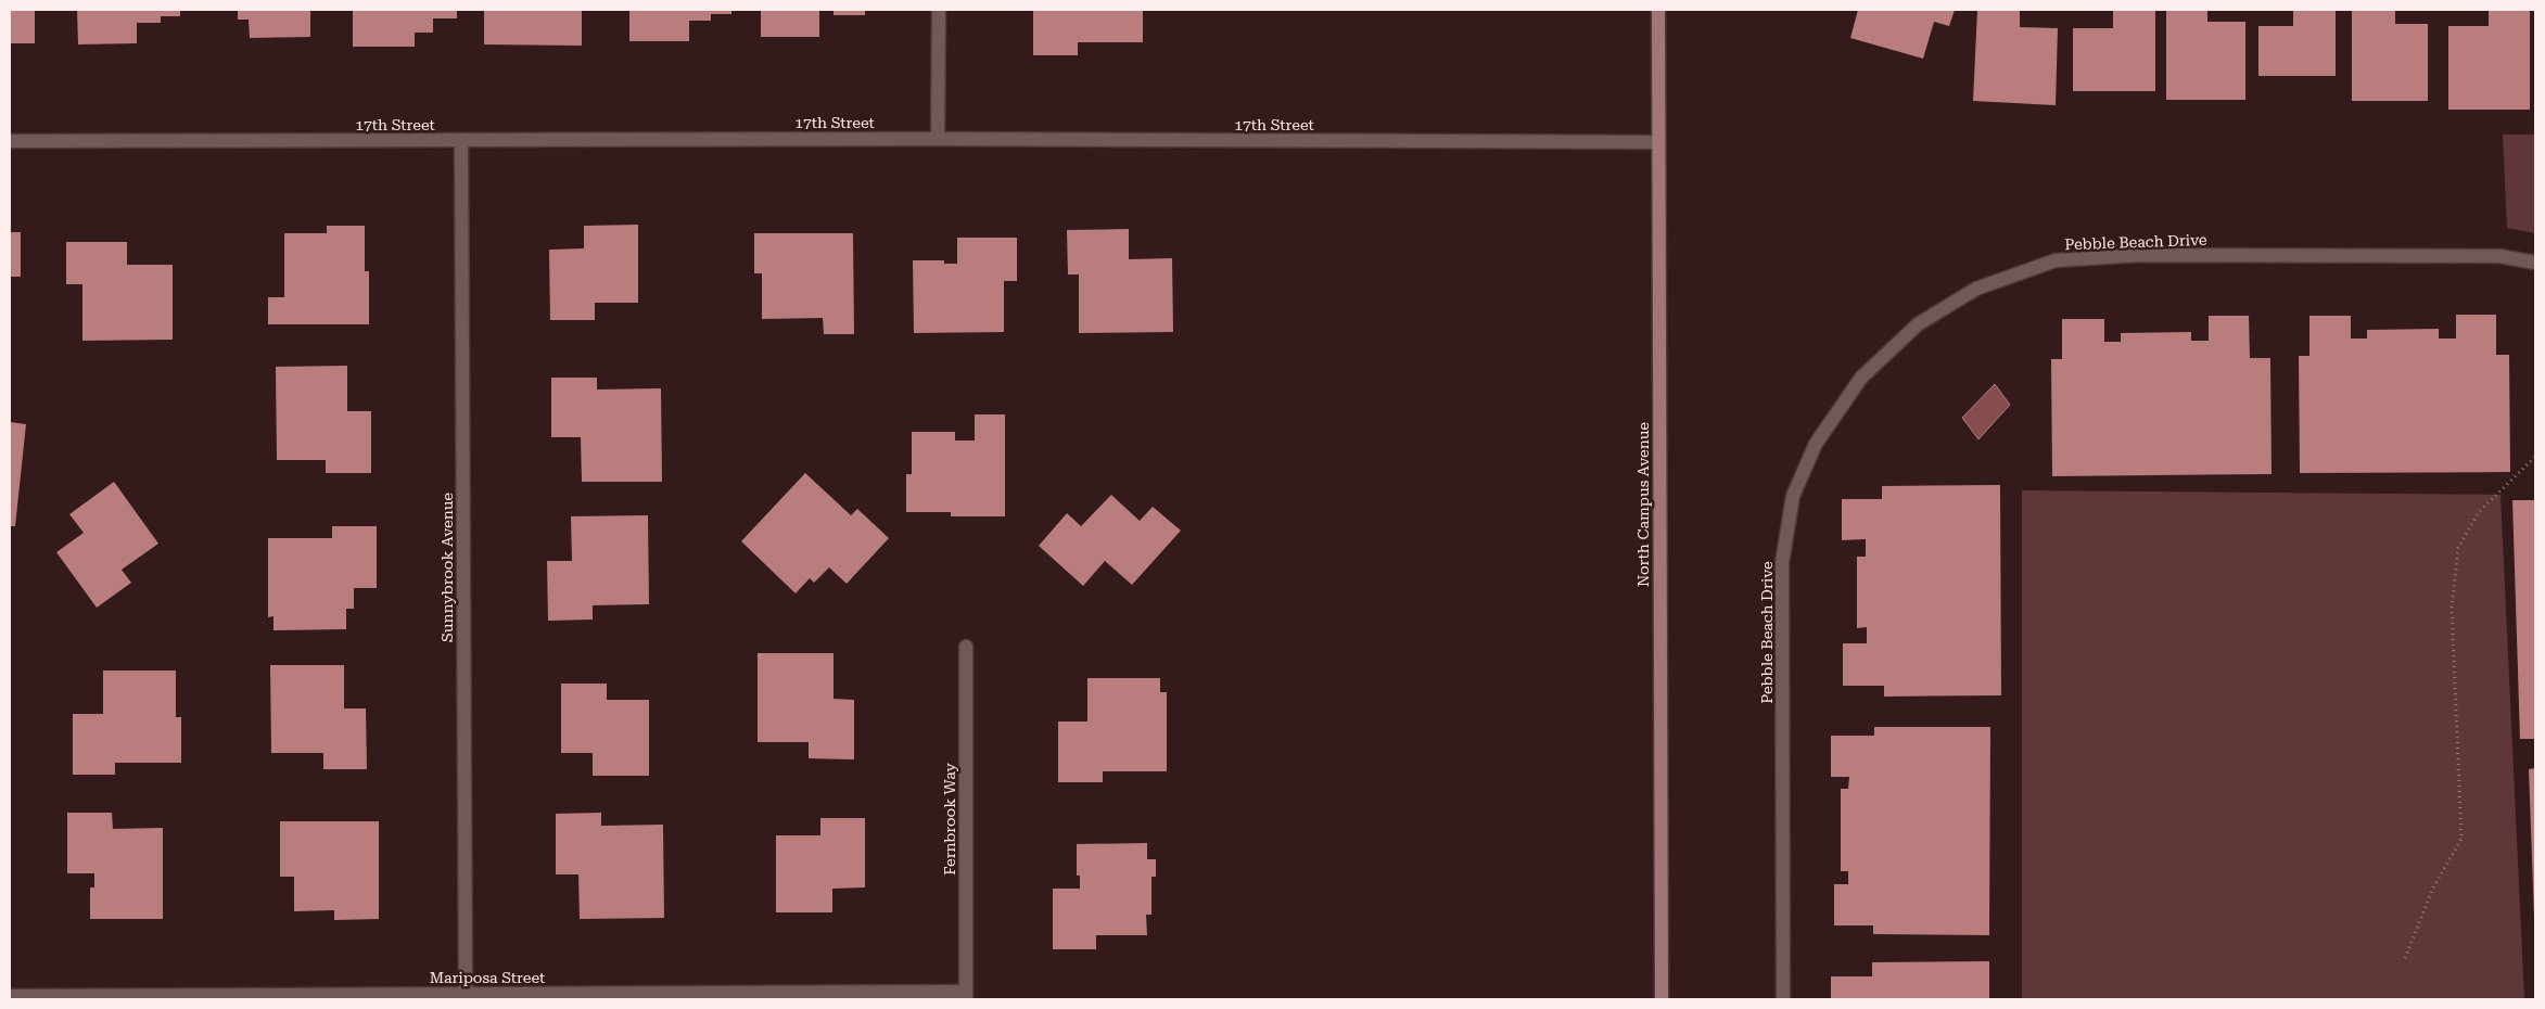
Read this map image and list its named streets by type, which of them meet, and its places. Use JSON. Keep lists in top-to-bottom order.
{
  "streets": {
    "main road": ["North Campus Avenue"],
    "street": [
      "17th Street",
      "Pebble Beach Drive",
      "Sunnybrook Avenue",
      "Fernbrook Way",
      "Mariposa Street"
    ]
  },
  "crossings": [
    ["17th Street", "North Campus Avenue"],
    ["17th Street", "Sunnybrook Avenue"],
    ["Sunnybrook Avenue", "Mariposa Street"],
    ["Fernbrook Way", "Mariposa Street"]
  ]
}
